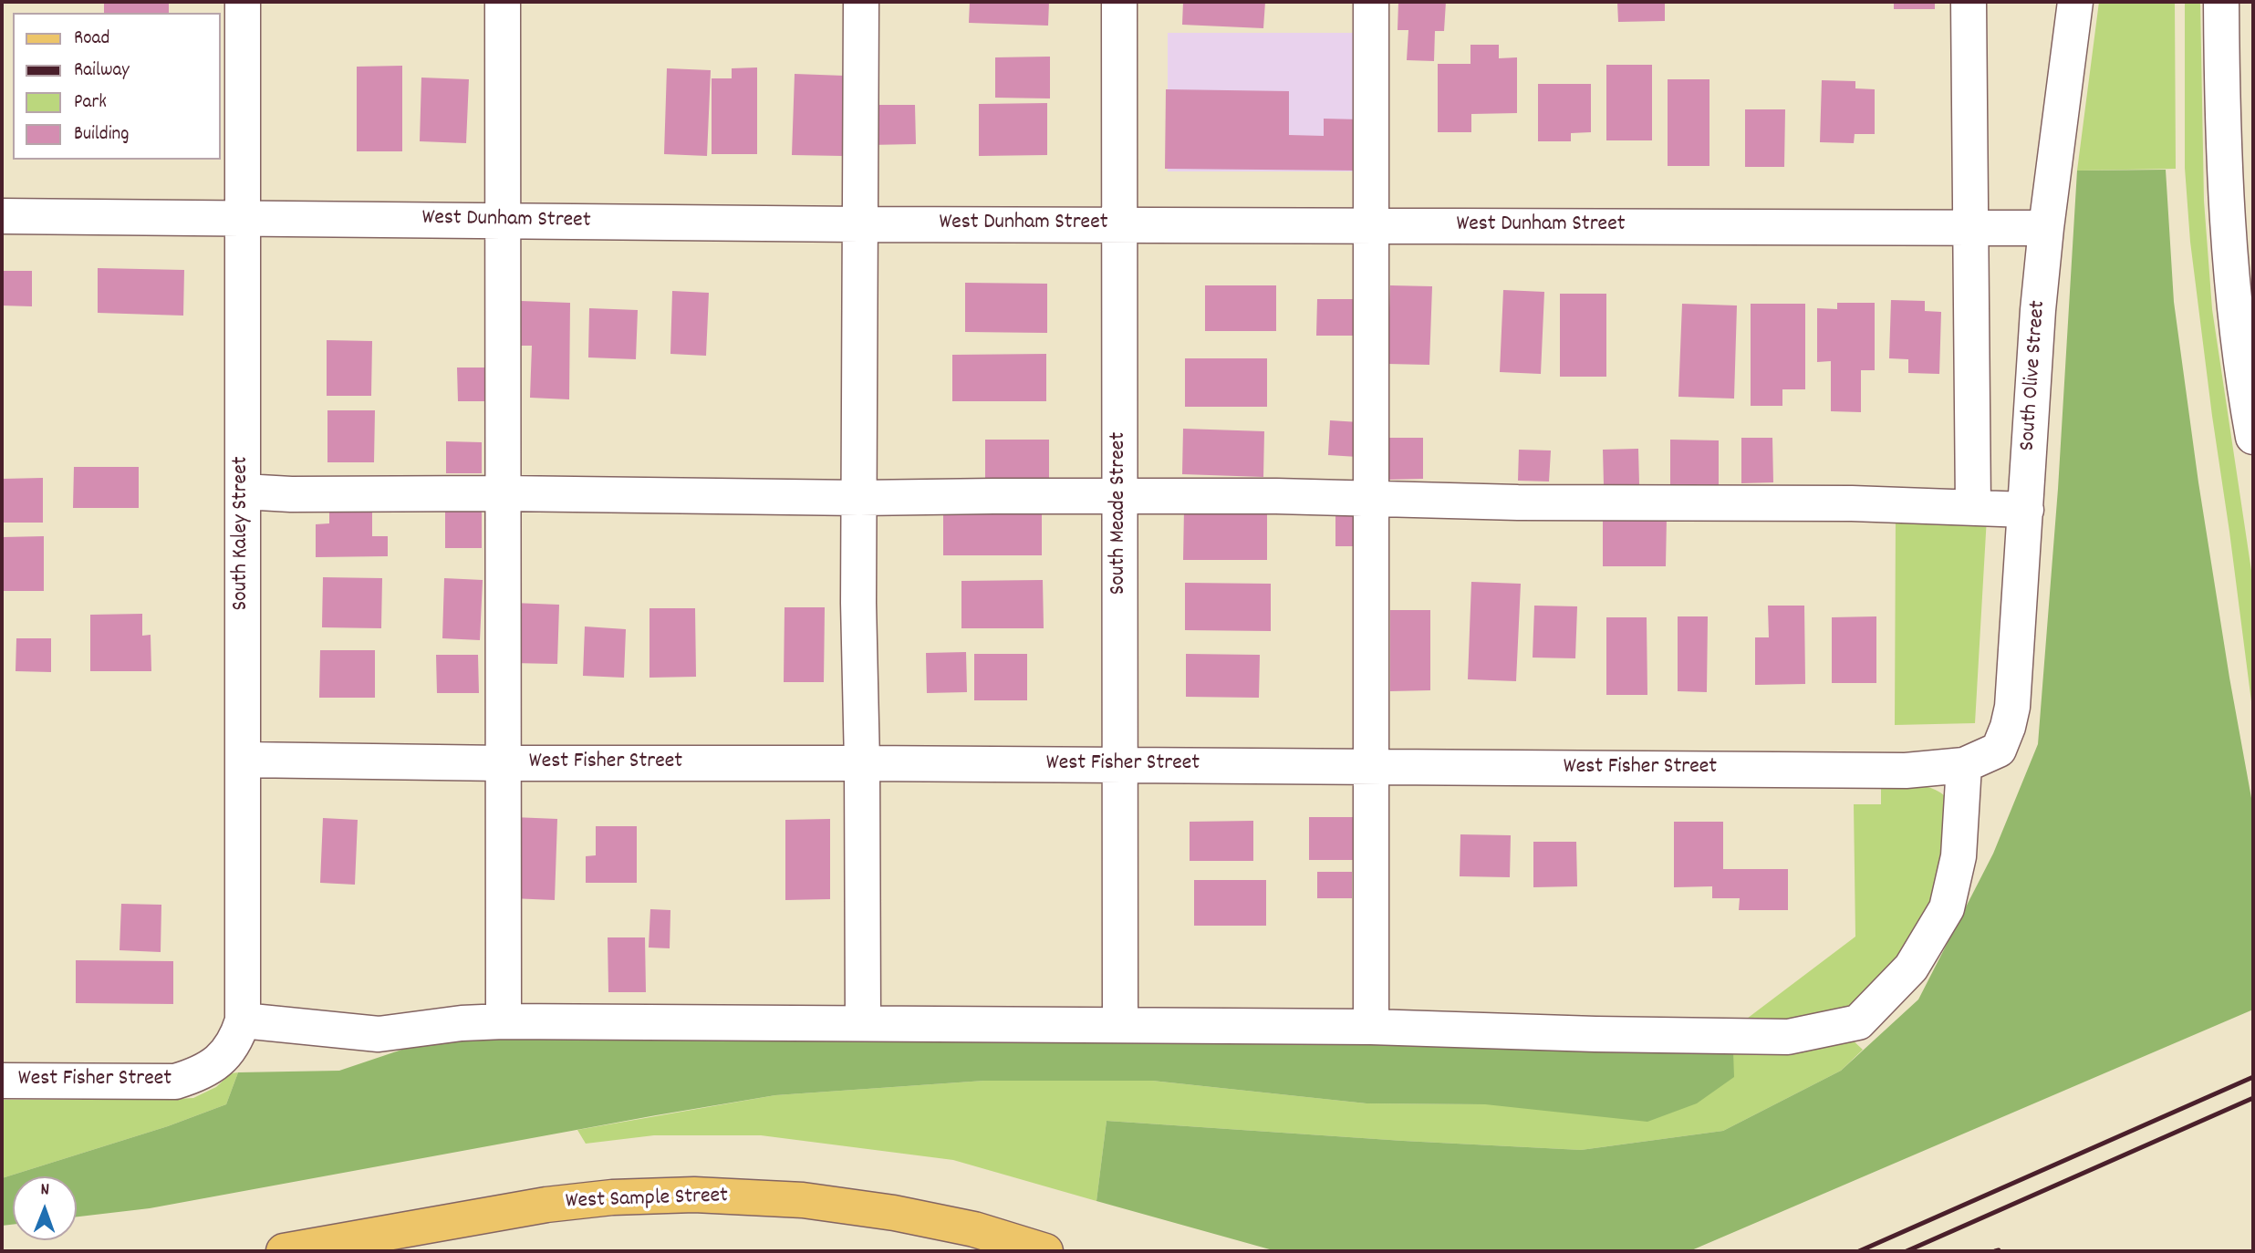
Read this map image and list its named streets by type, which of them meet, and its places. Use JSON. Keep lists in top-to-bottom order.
{
  "streets": {
    "main road": ["West Sample Street"],
    "street": [
      "West Dunham Street",
      "South Olive Street",
      "South Meade Street",
      "South Kaley Street",
      "West Fisher Street"
    ]
  },
  "crossings": [
    ["West Dunham Street", "South Olive Street"],
    ["West Dunham Street", "South Meade Street"],
    ["West Dunham Street", "South Kaley Street"],
    ["South Olive Street", "West Fisher Street"],
    ["South Meade Street", "West Fisher Street"],
    ["South Kaley Street", "West Fisher Street"]
  ],
  "legend": [
    "Road",
    "Railway",
    "Park",
    "Building"
  ],
  "north": "top"
}
